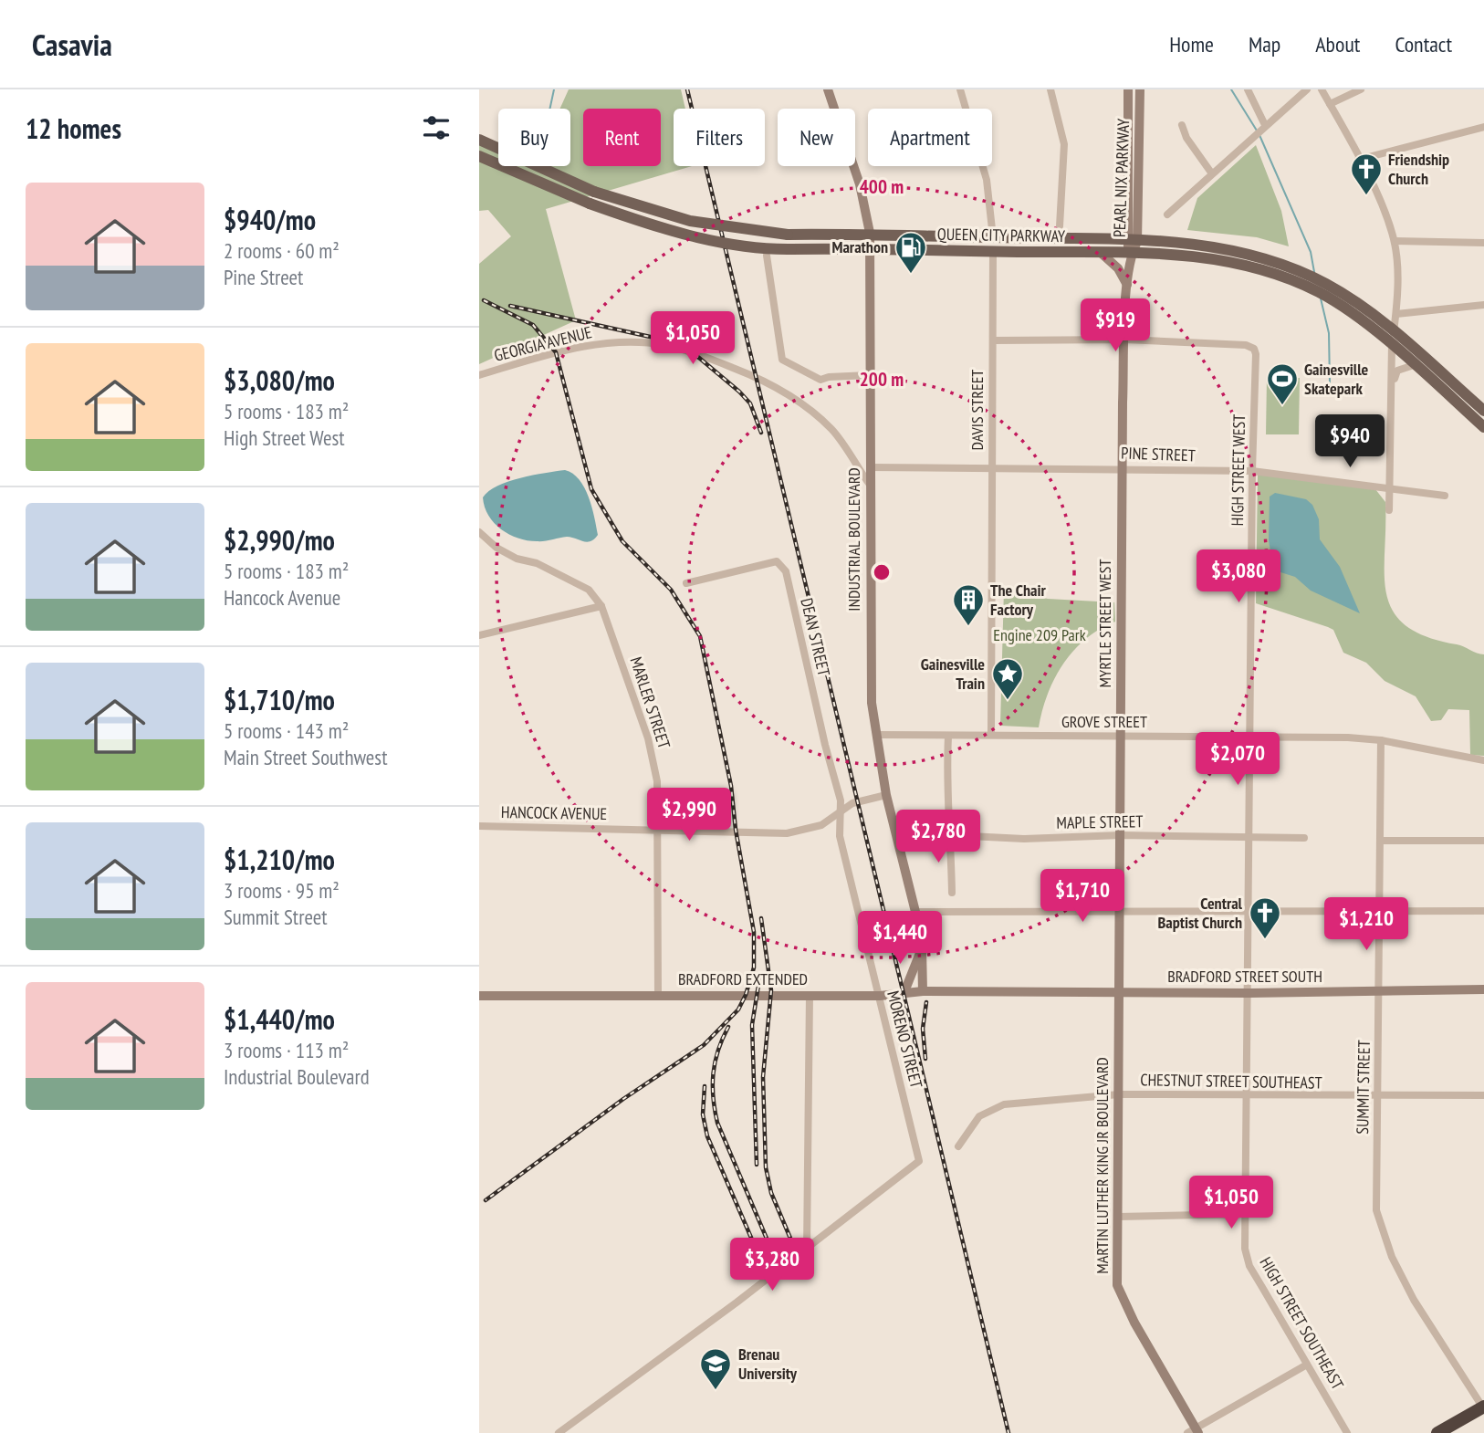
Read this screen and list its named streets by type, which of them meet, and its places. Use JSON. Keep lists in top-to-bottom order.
{
  "streets": {
    "main road": ["QUEEN CITY PARKWAY", "DAVIS STREET"],
    "street": [
      "PEARL NIX PARKWAY",
      "GEORGIA AVENUE",
      "PINE STREET",
      "HIGH STREET WEST",
      "INDUSTRIAL BOULEVARD",
      "MYRTLE STREET WEST",
      "DEAN STREET",
      "MARLER STREET",
      "GROVE STREET",
      "HANCOCK AVENUE",
      "MAPLE STREET",
      "BRADFORD STREET SOUTH",
      "BRADFORD EXTENDED",
      "MORENO STREET",
      "CHESTNUT STREET SOUTHEAST",
      "SUMMIT STREET",
      "MARTIN LUTHER KING JR BOULEVARD",
      "HIGH STREET SOUTHEAST"
    ]
  },
  "crossings": [
    ["PEARL NIX PARKWAY", "QUEEN CITY PARKWAY"],
    ["PEARL NIX PARKWAY", "MYRTLE STREET WEST"],
    ["QUEEN CITY PARKWAY", "DAVIS STREET"],
    ["QUEEN CITY PARKWAY", "INDUSTRIAL BOULEVARD"],
    ["QUEEN CITY PARKWAY", "MYRTLE STREET WEST"],
    ["GEORGIA AVENUE", "INDUSTRIAL BOULEVARD"],
    ["DAVIS STREET", "PINE STREET"],
    ["DAVIS STREET", "GROVE STREET"],
    ["PINE STREET", "HIGH STREET WEST"],
    ["PINE STREET", "INDUSTRIAL BOULEVARD"],
    ["PINE STREET", "MYRTLE STREET WEST"],
    ["HIGH STREET WEST", "MYRTLE STREET WEST"],
    ["HIGH STREET WEST", "GROVE STREET"],
    ["HIGH STREET WEST", "MAPLE STREET"],
    ["HIGH STREET WEST", "BRADFORD STREET SOUTH"],
    ["HIGH STREET WEST", "HIGH STREET SOUTHEAST"],
    ["INDUSTRIAL BOULEVARD", "GROVE STREET"],
    ["INDUSTRIAL BOULEVARD", "HANCOCK AVENUE"],
    ["INDUSTRIAL BOULEVARD", "MAPLE STREET"],
    ["INDUSTRIAL BOULEVARD", "BRADFORD EXTENDED"],
    ["MYRTLE STREET WEST", "GROVE STREET"],
    ["MYRTLE STREET WEST", "MAPLE STREET"],
    ["MYRTLE STREET WEST", "BRADFORD STREET SOUTH"],
    ["MYRTLE STREET WEST", "MARTIN LUTHER KING JR BOULEVARD"],
    ["DEAN STREET", "HANCOCK AVENUE"],
    ["DEAN STREET", "MORENO STREET"],
    ["MARLER STREET", "HANCOCK AVENUE"],
    ["MARLER STREET", "BRADFORD EXTENDED"],
    ["GROVE STREET", "SUMMIT STREET"],
    ["HANCOCK AVENUE", "MORENO STREET"],
    ["BRADFORD STREET SOUTH", "BRADFORD EXTENDED"],
    ["BRADFORD STREET SOUTH", "SUMMIT STREET"],
    ["BRADFORD STREET SOUTH", "MARTIN LUTHER KING JR BOULEVARD"],
    ["BRADFORD STREET SOUTH", "HIGH STREET SOUTHEAST"],
    ["BRADFORD EXTENDED", "MORENO STREET"],
    ["CHESTNUT STREET SOUTHEAST", "SUMMIT STREET"],
    ["CHESTNUT STREET SOUTHEAST", "MARTIN LUTHER KING JR BOULEVARD"],
    ["CHESTNUT STREET SOUTHEAST", "HIGH STREET SOUTHEAST"]
  ],
  "parks": ["Engine 209 Park"],
  "places": {
    "church": ["Friendship Church", "Central Baptist Church"],
    "fuel station": ["Marathon"],
    "sports": ["Gainesville Skatepark"],
    "building": ["The Chair Factory"],
    "place": ["Gainesville Train"],
    "school or university": ["Brenau University"]
  },
  "page": {
    "header": "Casavia",
    "nav": [
      "Home",
      "Map",
      "About",
      "Contact"
    ],
    "heading": "12 homes",
    "chip": [
      "Buy",
      "Rent",
      "Filters",
      "New",
      "Apartment"
    ],
    "list": [
      {
        "name": "$940/mo",
        "note": "2 rooms · 60 m² · Pine Street"
      },
      {
        "name": "$3,080/mo",
        "note": "5 rooms · 183 m² · High Street West"
      },
      {
        "name": "$2,990/mo",
        "note": "5 rooms · 183 m² · Hancock Avenue"
      },
      {
        "name": "$1,710/mo",
        "note": "5 rooms · 143 m² · Main Street Southwest"
      },
      {
        "name": "$1,210/mo",
        "note": "3 rooms · 95 m² · Summit Street"
      },
      {
        "name": "$1,440/mo",
        "note": "3 rooms · 113 m² · Industrial Boulevard"
      }
    ],
    "price": [
      "$919",
      "$1,050",
      "$940",
      "$3,080",
      "$2,070",
      "$2,990",
      "$2,780",
      "$1,710",
      "$1,210",
      "$1,440",
      "$1,050",
      "$3,280"
    ]
  },
  "rings": ["400 m", "200 m"]
}
